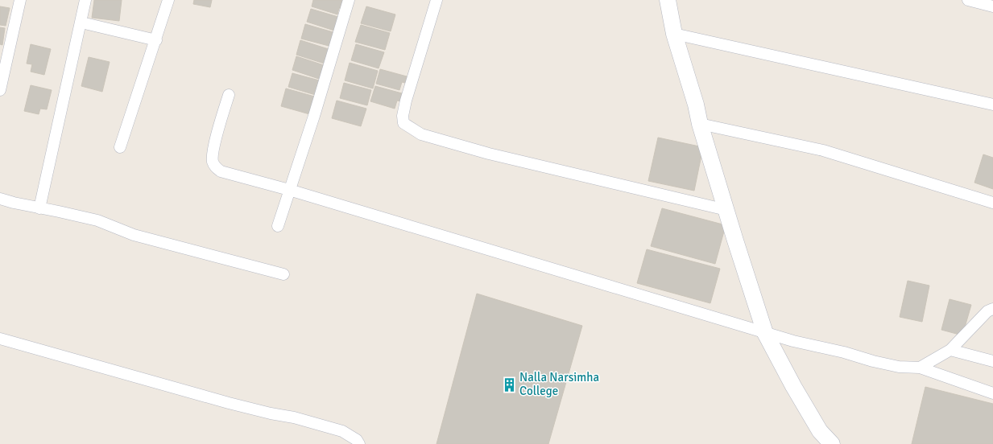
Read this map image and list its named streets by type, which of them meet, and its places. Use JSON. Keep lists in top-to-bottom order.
{
  "places": {
    "building": ["Nalla Narsimha College"]
  }
}
